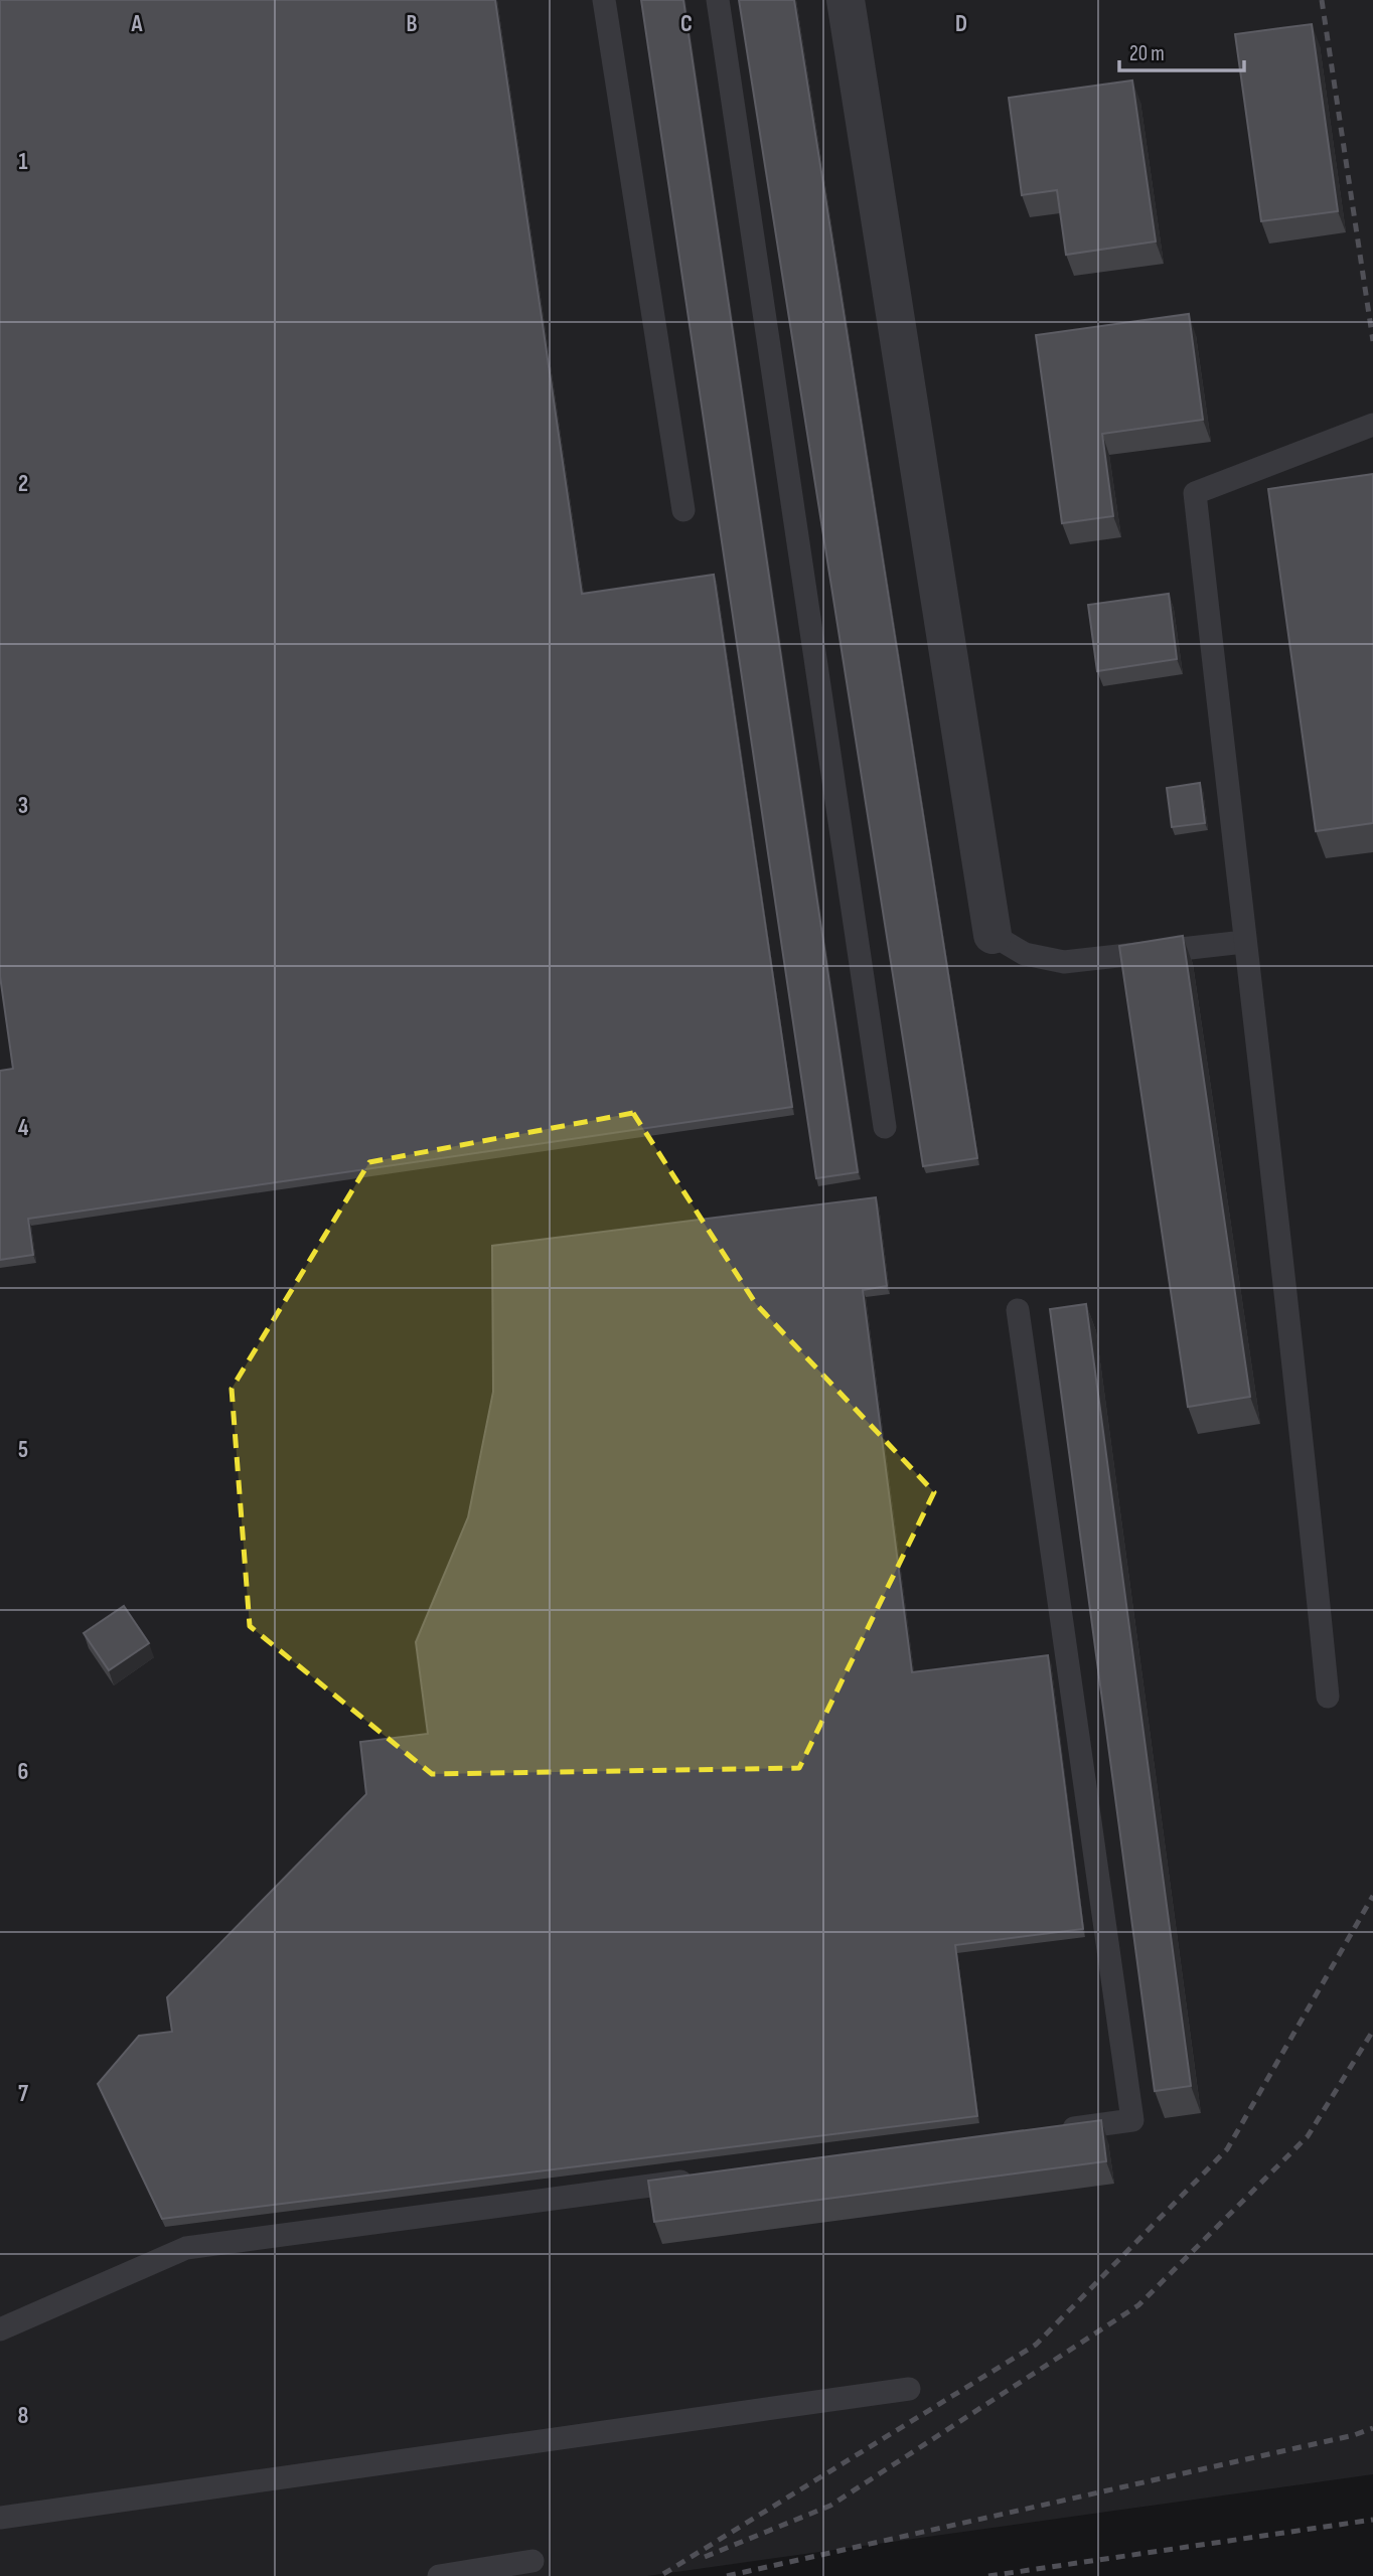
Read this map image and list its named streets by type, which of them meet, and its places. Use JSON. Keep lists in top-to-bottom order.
{
  "scale_bar": "20 m",
  "grid": {
    "columns": [
      "A",
      "B",
      "C",
      "D"
    ],
    "rows": [
      "1",
      "2",
      "3",
      "4",
      "5",
      "6",
      "7",
      "8"
    ]
  }
}
